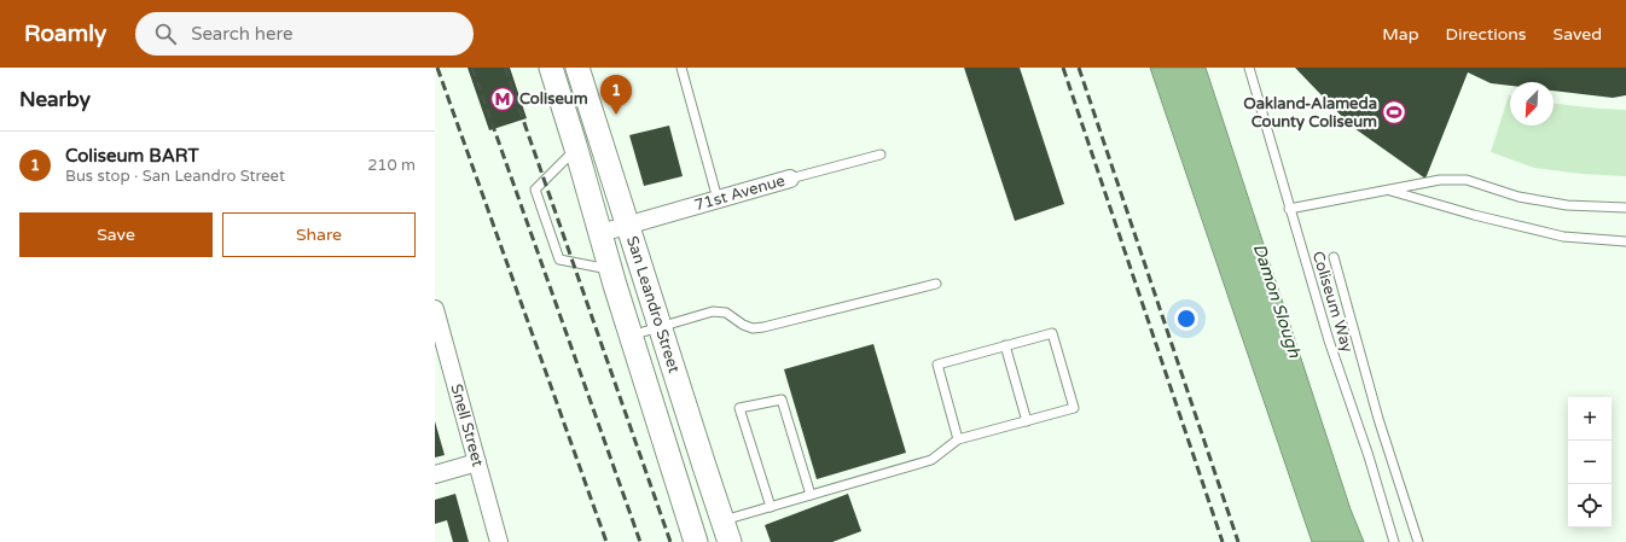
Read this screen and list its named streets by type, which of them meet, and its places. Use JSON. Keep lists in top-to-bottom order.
{
  "streets": {
    "main road": ["San Leandro Street"],
    "street": ["71st Avenue", "Snell Street"],
    "lane": ["Coliseum Way"]
  },
  "crossings": [
    ["71st Avenue", "San Leandro Street"]
  ],
  "water": ["Damon Slough"],
  "places": {
    "metro station": ["Coliseum"],
    "sports": ["Oakland-Alameda County Coliseum"]
  },
  "north": "bottom left",
  "page": {
    "header": "Roamly",
    "search": "Search here",
    "nav": ["Map", "Directions", "Saved"],
    "heading": "Nearby",
    "pins": "1",
    "list": [
      {
        "mark": "1",
        "name": "Coliseum BART",
        "note": "Bus stop · San Leandro Street",
        "value": "210 m"
      }
    ],
    "buttons": ["Save", "Share"],
    "map_buttons": ["+", "−"]
  }
}
